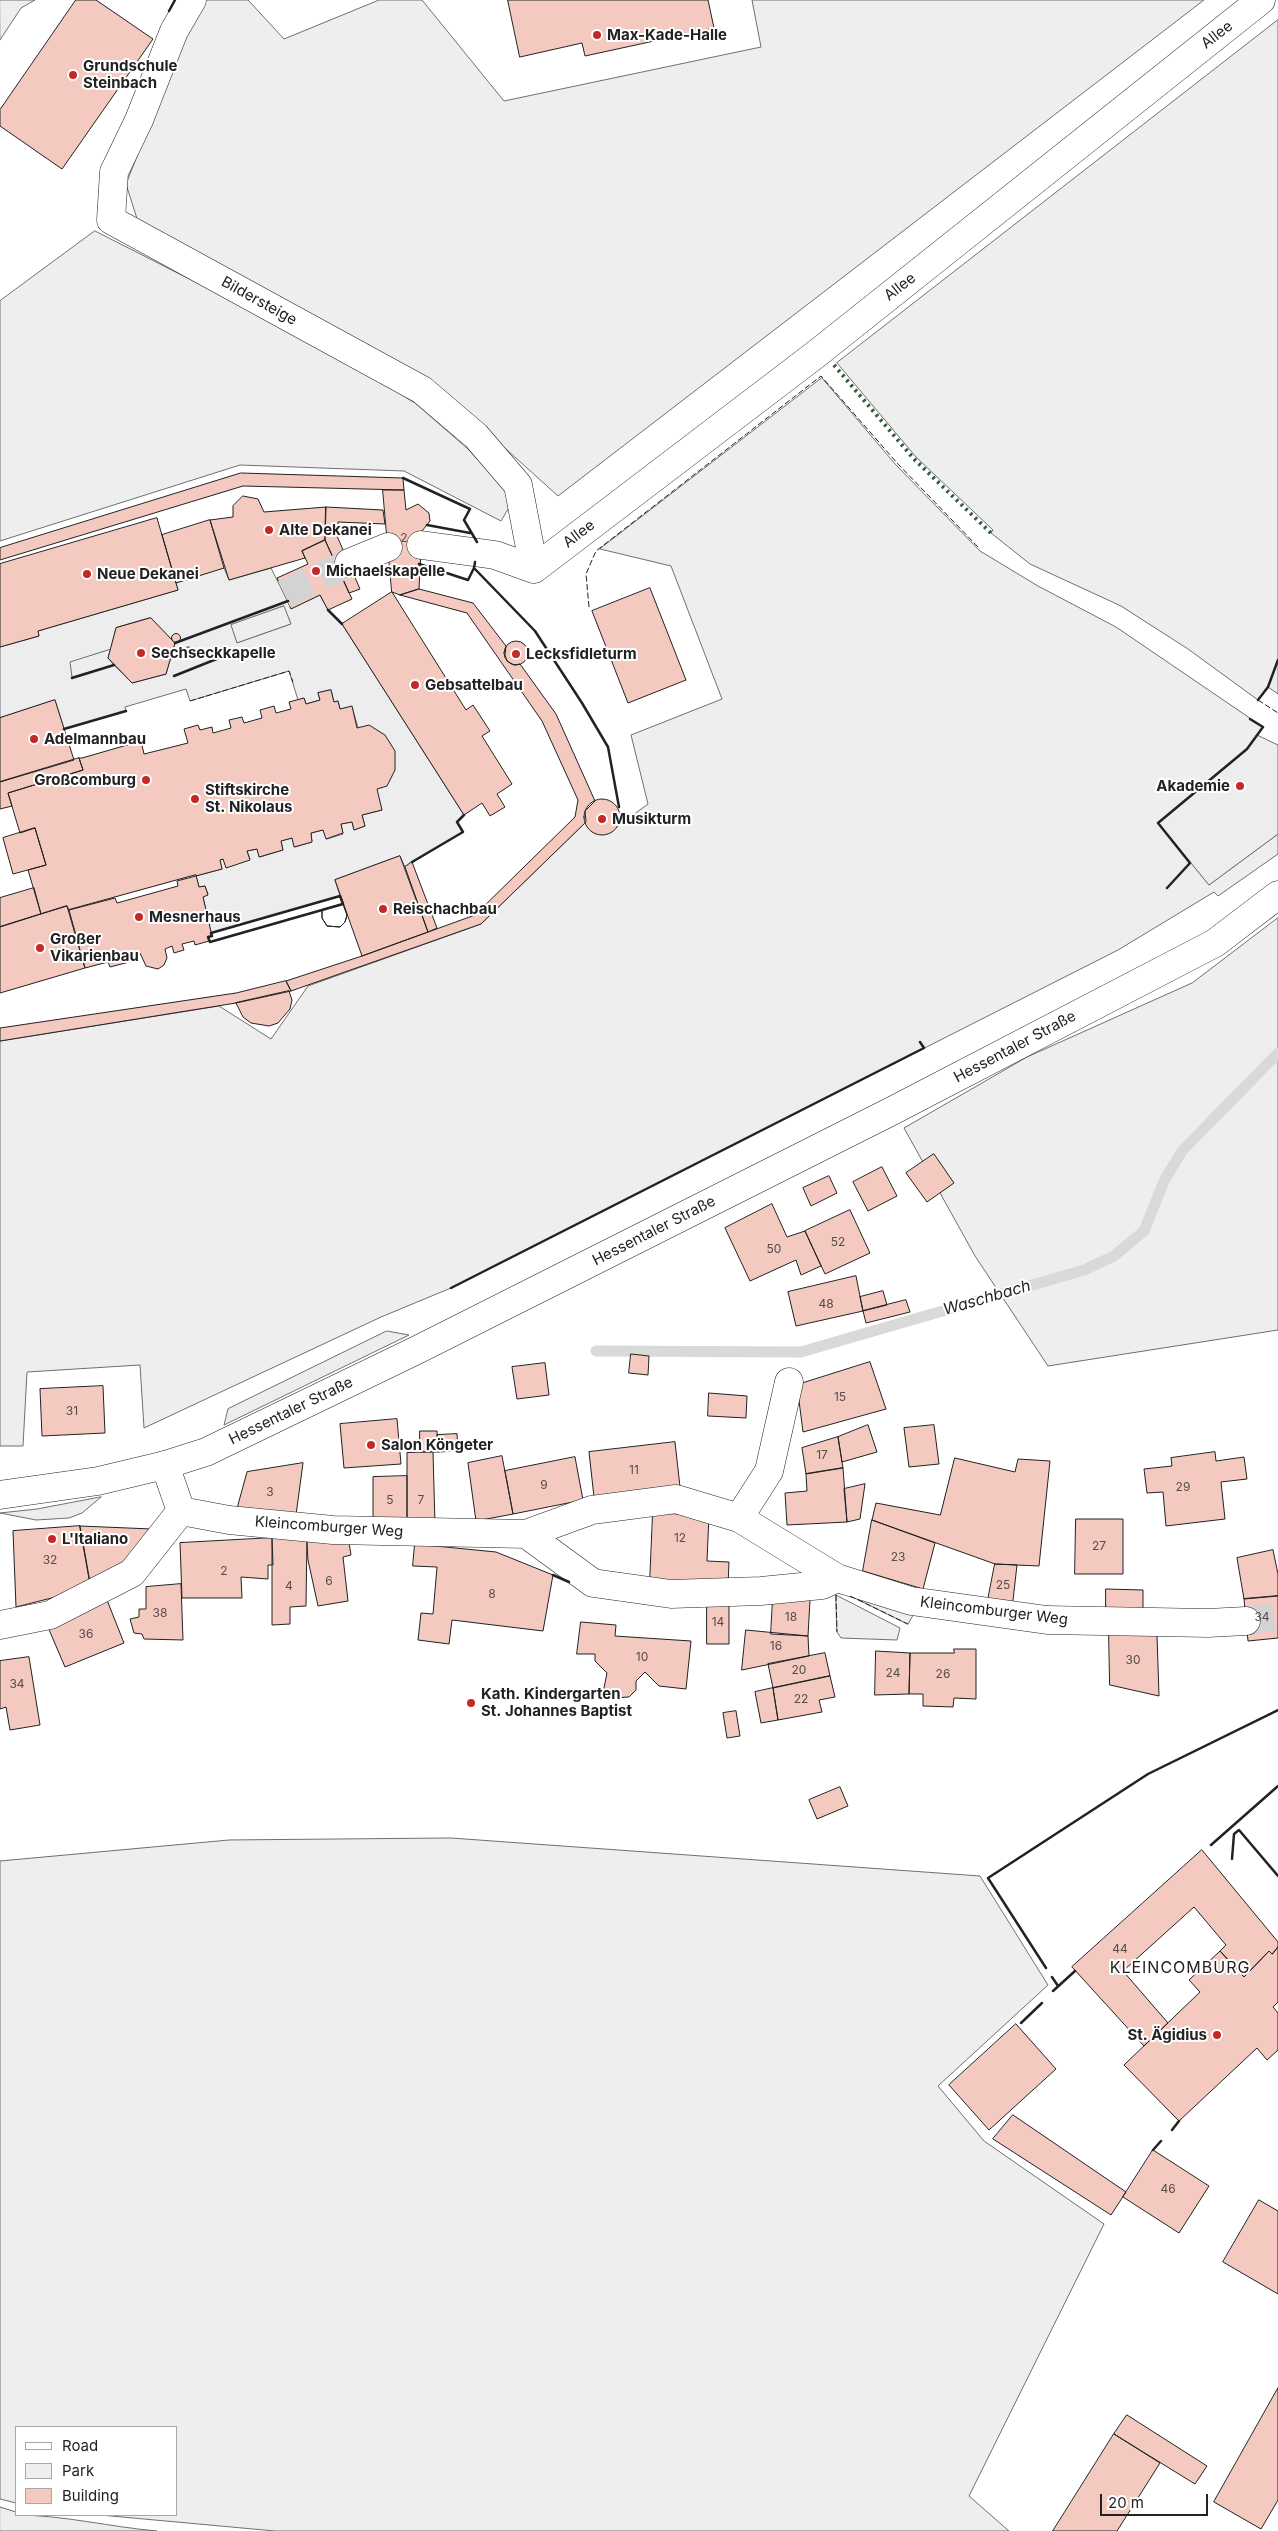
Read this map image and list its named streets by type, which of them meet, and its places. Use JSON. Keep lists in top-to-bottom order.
{
  "streets": {
    "street": [
      "Allee",
      "Bildersteige",
      "Hessentaler Straße",
      "Kleincomburger Weg"
    ]
  },
  "crossings": [
    ["Allee", "Bildersteige"]
  ],
  "districts": ["KLEINCOMBURG"],
  "water": ["Waschbach"],
  "places": [
    "Max-Kade-Halle",
    "Grundschule Steinbach",
    "Alte Dekanei",
    "Michaelskapelle",
    "Neue Dekanei",
    "Sechseckkapelle",
    "Lecksfidleturm",
    "Gebsattelbau",
    "Adelmannbau",
    "Großcomburg",
    "Akademie",
    "Stiftskirche St. Nikolaus",
    "Musikturm",
    "Reischachbau",
    "Mesnerhaus",
    "Großer Vikarienbau",
    "Salon Köngeter",
    "L'Italiano",
    "Kath. Kindergarten St. Johannes Baptist",
    "St. Ägidius"
  ],
  "house_numbers": [
    "2",
    "52",
    "50",
    "48",
    "15",
    "31",
    "17",
    "11",
    "9",
    "29",
    "3",
    "5",
    "7",
    "12",
    "27",
    "23",
    "32",
    "2",
    "6",
    "25",
    "4",
    "8",
    "38",
    "18",
    "34",
    "14",
    "36",
    "16",
    "10",
    "30",
    "20",
    "24",
    "26",
    "34",
    "22",
    "44",
    "46"
  ],
  "legend": ["Road", "Park", "Building"],
  "scale_bar": "20 m"
}
